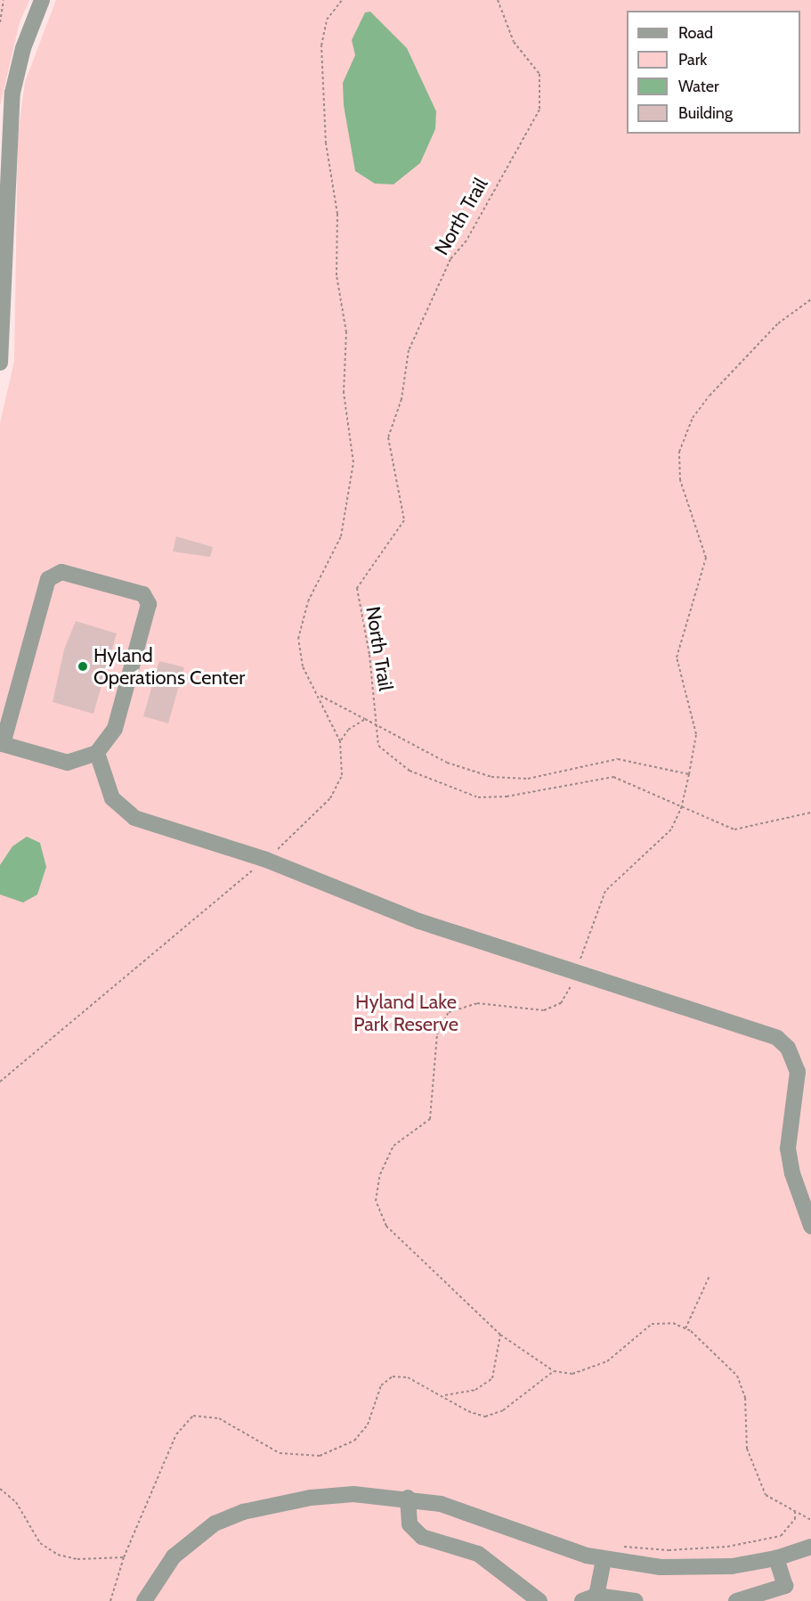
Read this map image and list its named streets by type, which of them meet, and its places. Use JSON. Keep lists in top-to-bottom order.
{
  "streets": {
    "path": ["North Trail"]
  },
  "parks": ["Hyland Lake Park Reserve"],
  "places": ["Hyland Operations Center"],
  "legend": [
    "Road",
    "Park",
    "Water",
    "Building"
  ]
}
